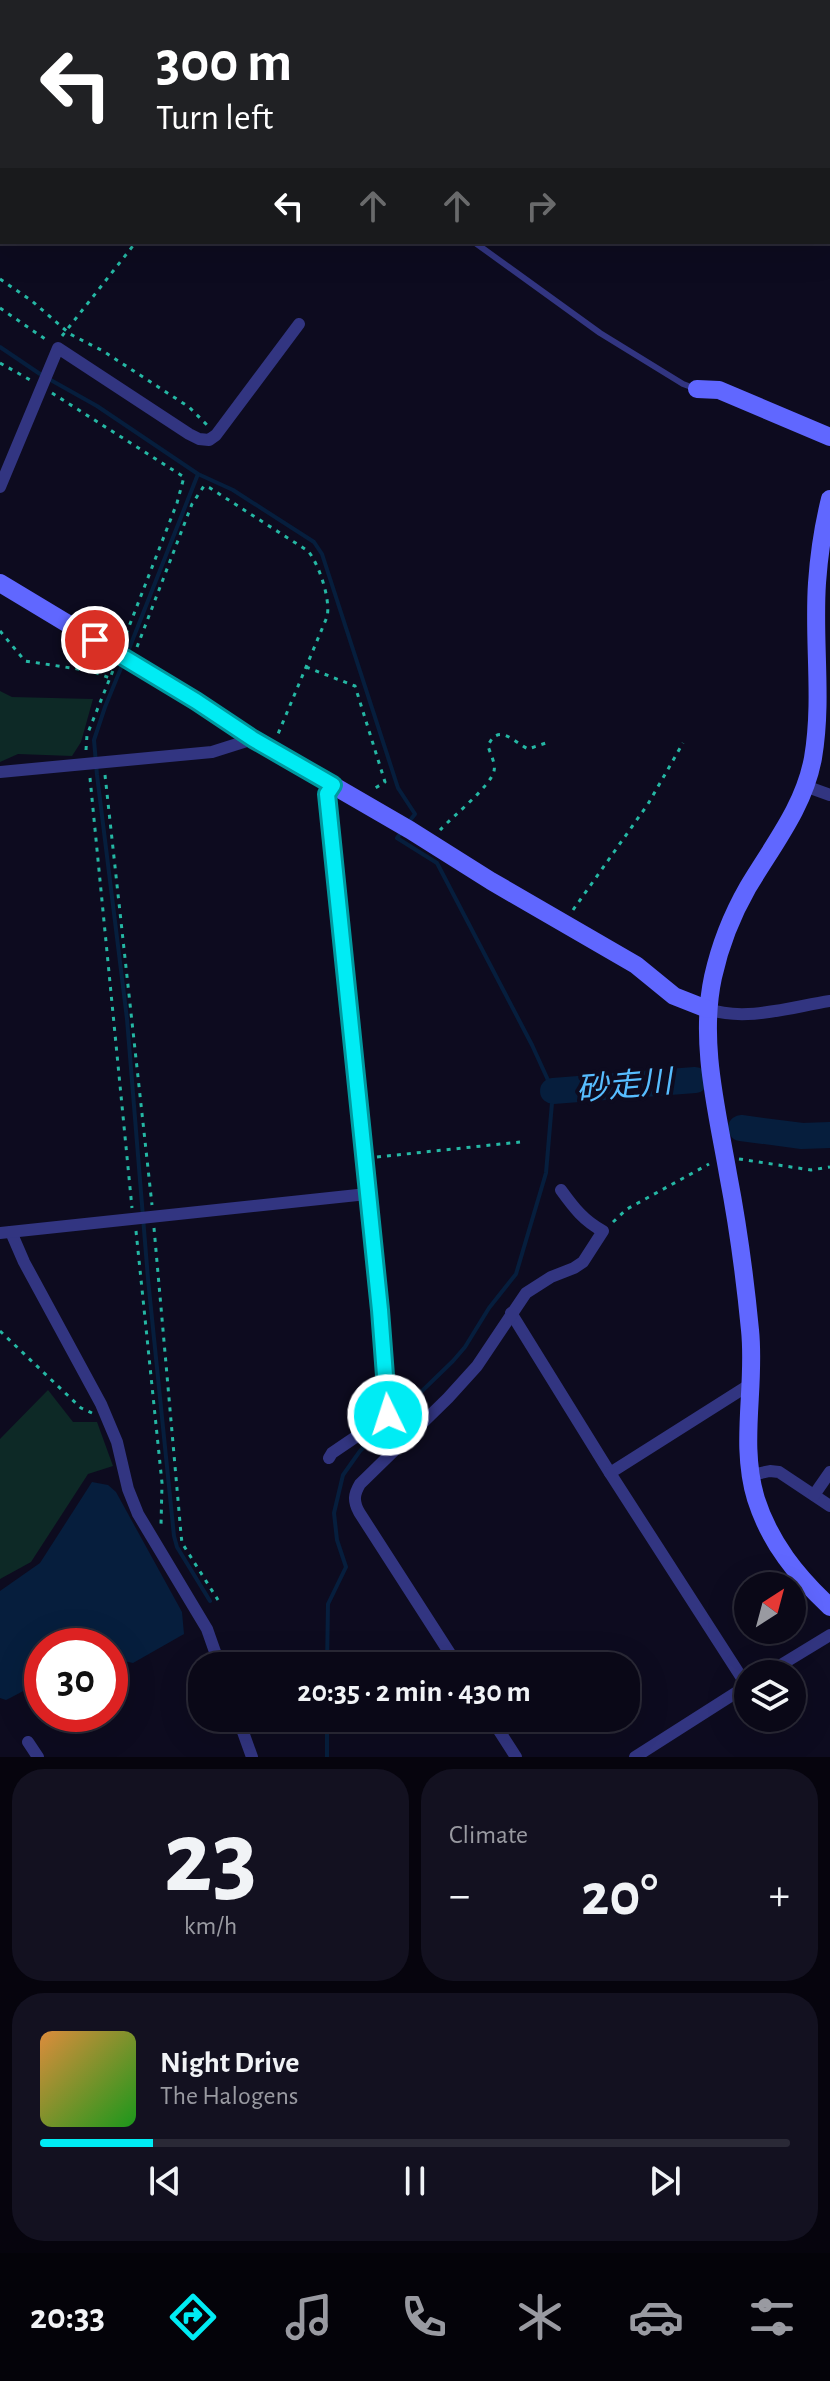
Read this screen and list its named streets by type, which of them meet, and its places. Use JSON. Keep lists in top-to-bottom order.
{
  "water": ["砂走川"],
  "north": "top right",
  "page": {
    "turn": ["300 m", "Turn left"],
    "limit": "30",
    "trip": "20:35 · 2 min · 430 m",
    "tile": [
      ["23", "km/h"],
      "Climate"
    ],
    "heat": ["−", "20°", "+"],
    "song": ["Night Drive", "The Halogens"],
    "tabs": "20:33"
  }
}
